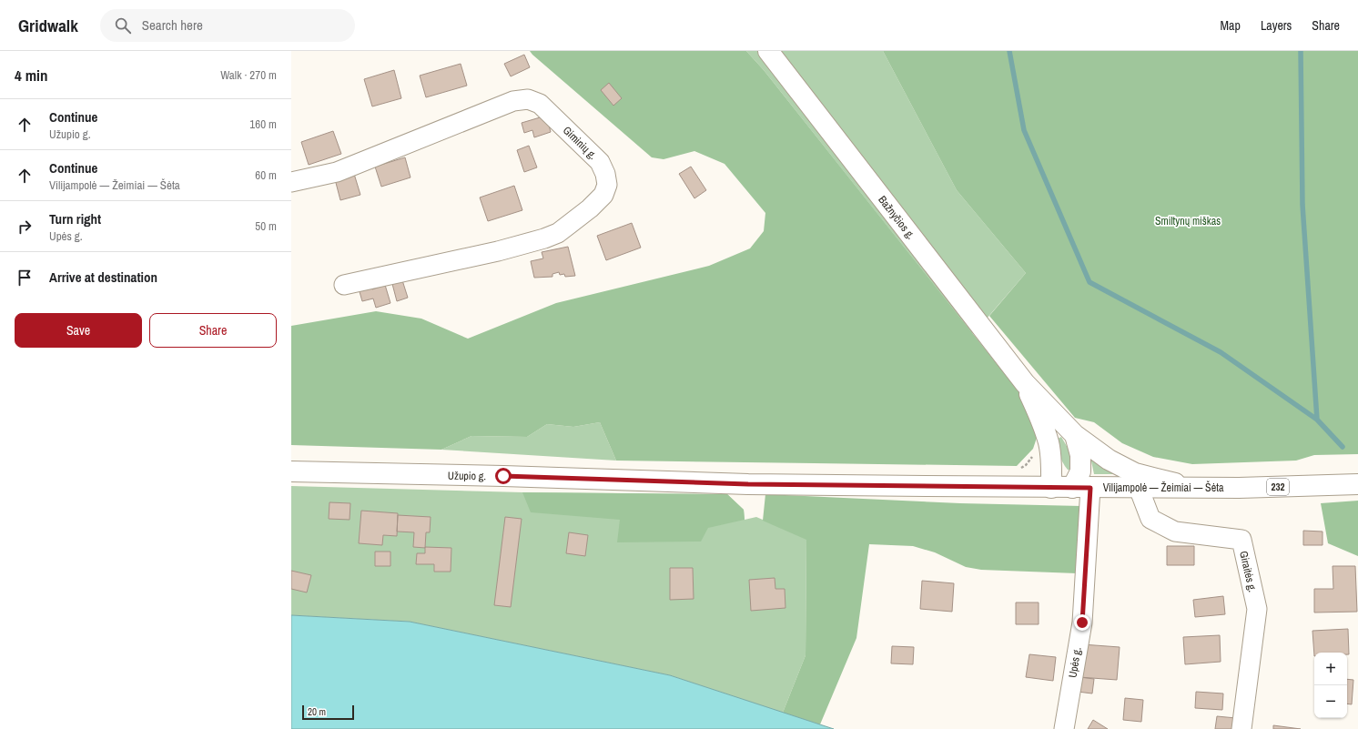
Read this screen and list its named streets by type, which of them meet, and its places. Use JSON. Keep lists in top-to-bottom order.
{
  "streets": {
    "main road": [
      "Bažnyčios g.",
      "Užupio g.",
      "232",
      "Vilijampolė — Žeimiai — Šėta"
    ],
    "street": ["Giminių g.", "Giraitės g.", "Upės g."]
  },
  "crossings": [
    ["Bažnyčios g.", "Vilijampolė — Žeimiai — Šėta"],
    ["Bažnyčios g.", "Upės g."],
    ["Užupio g.", "Vilijampolė — Žeimiai — Šėta"],
    ["Vilijampolė — Žeimiai — Šėta", "Giraitės g."],
    ["Vilijampolė — Žeimiai — Šėta", "Upės g."]
  ],
  "parks": ["Smiltynų miškas"],
  "scale_bar": "20 m",
  "page": {
    "header": "Gridwalk",
    "search": "Search here",
    "nav": ["Map", "Layers", "Share"],
    "heading": ["4 min", "Walk · 270 m"],
    "list": [
      ["Continue", "Užupio g.", "160 m"],
      ["Continue", "Vilijampolė — Žeimiai — Šėta", "60 m"],
      ["Turn right", "Upės g.", "50 m"],
      "Arrive at destination"
    ],
    "buttons": ["Save", "Share"],
    "map_buttons": ["+", "−"],
    "scale": "20 m"
  }
}
